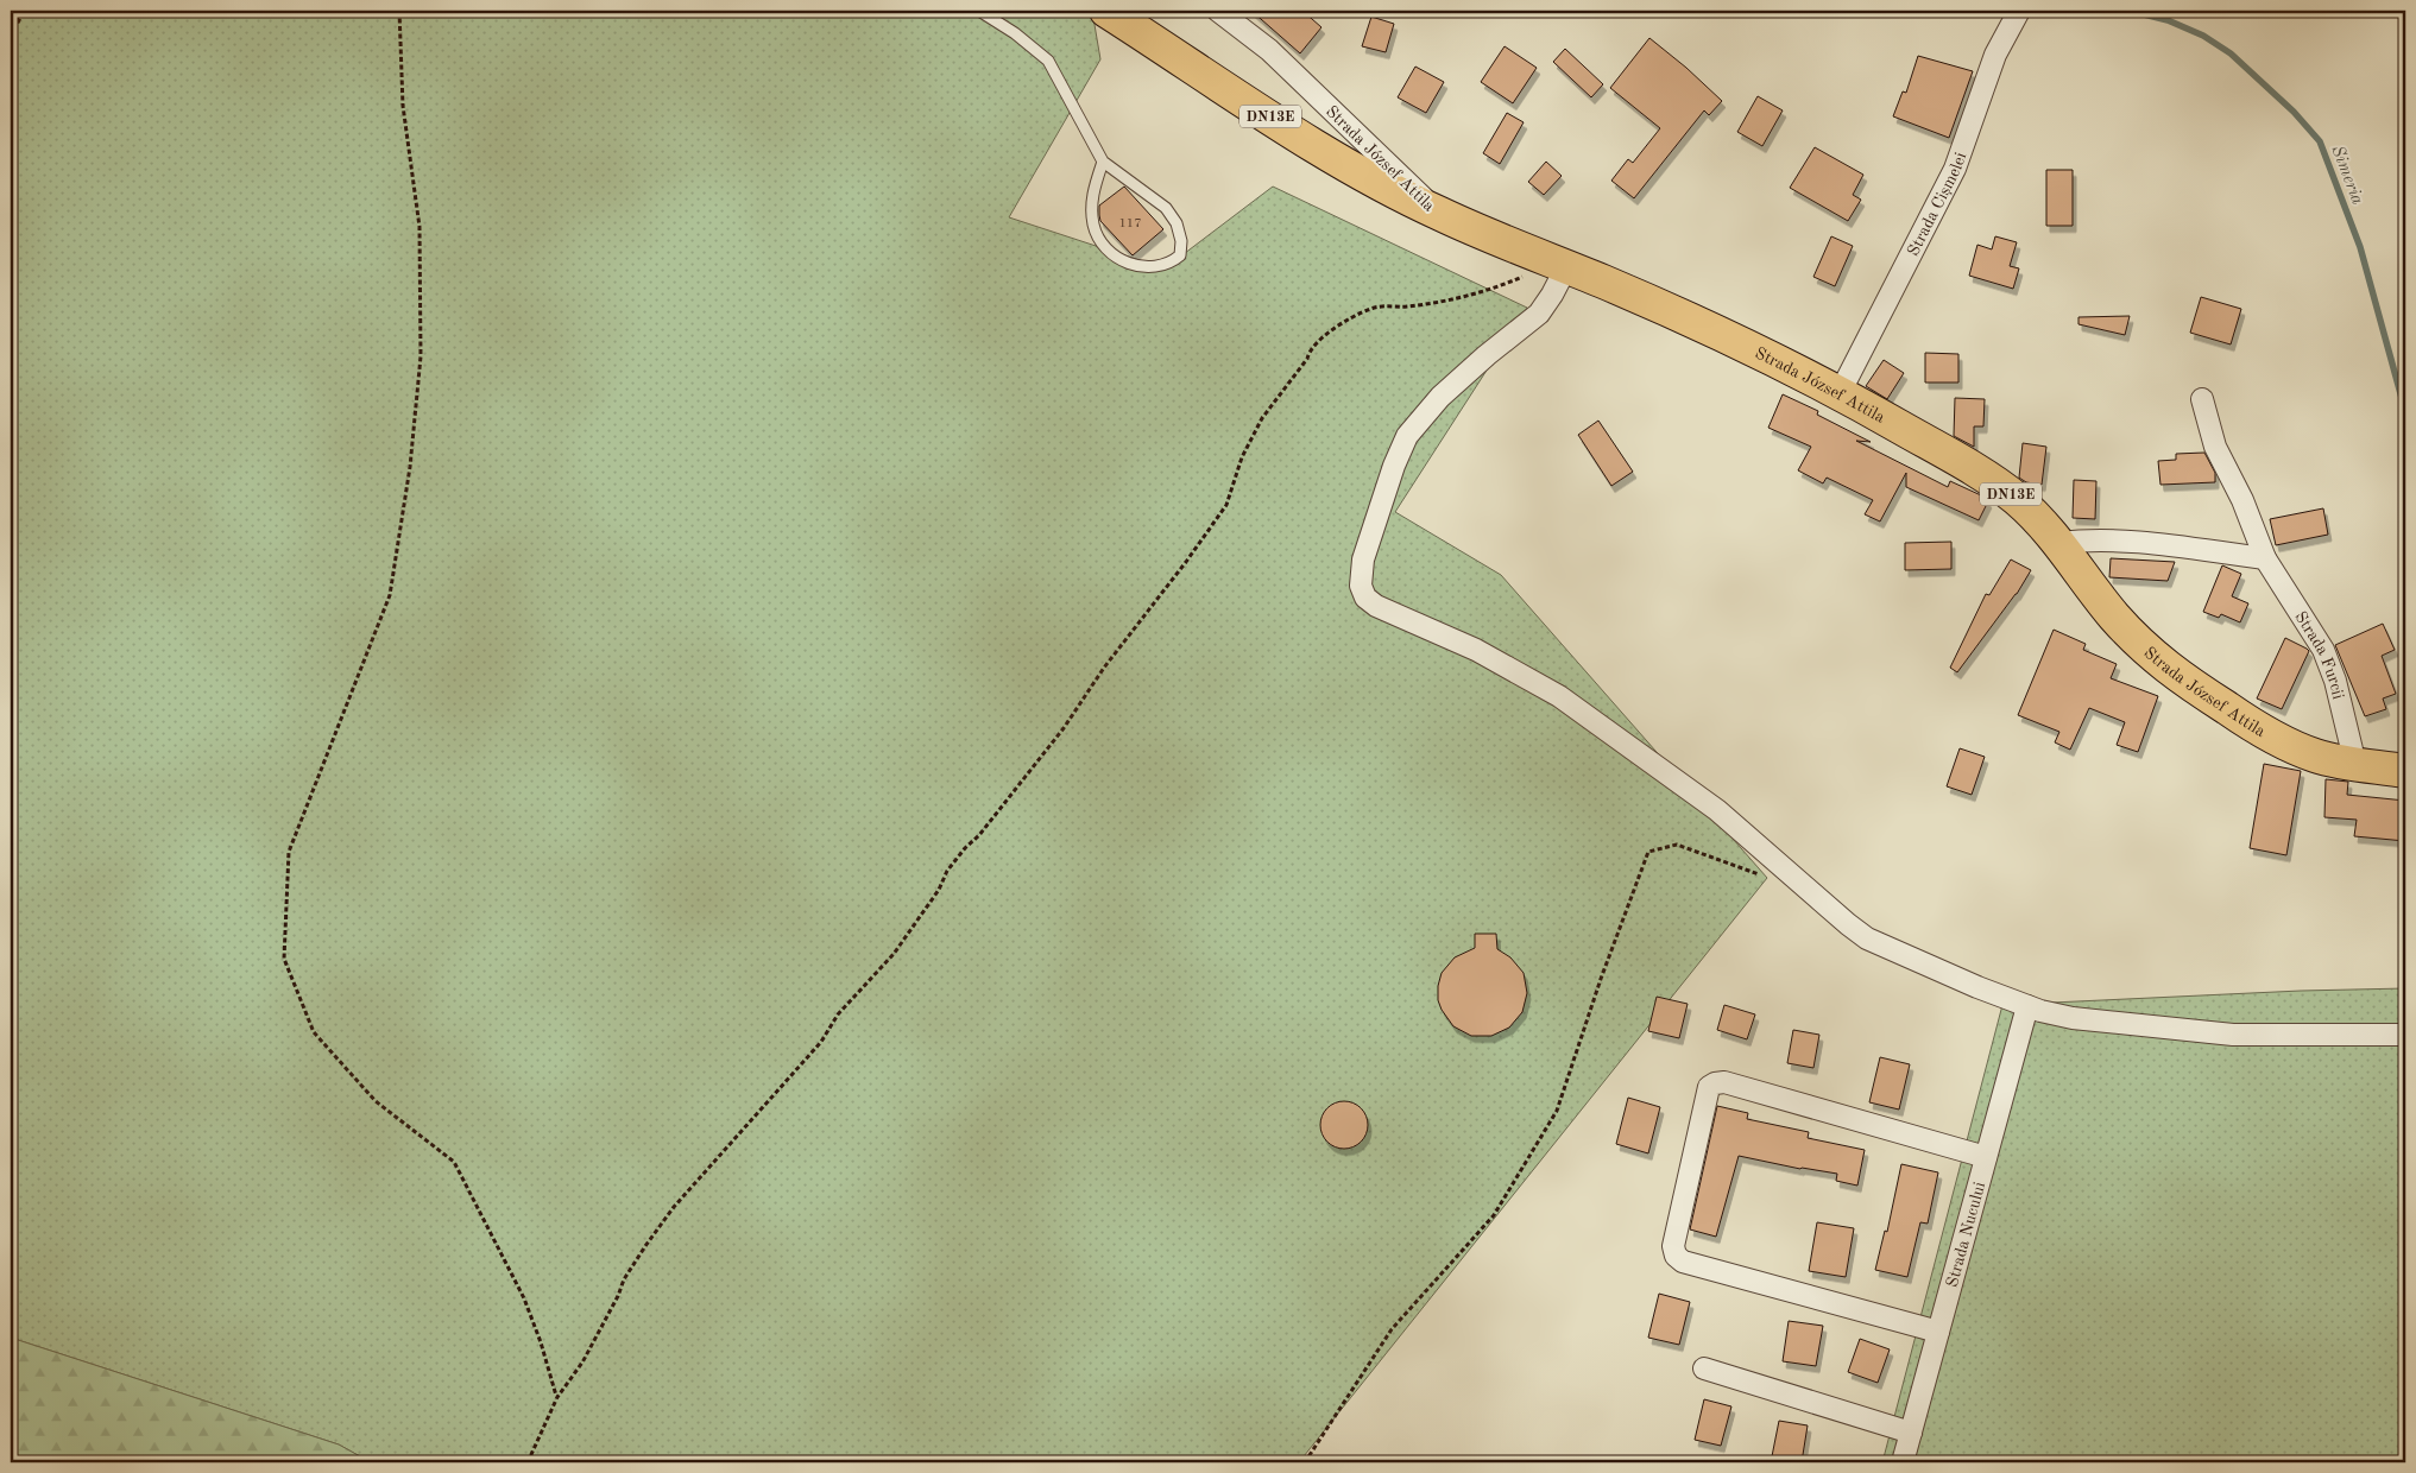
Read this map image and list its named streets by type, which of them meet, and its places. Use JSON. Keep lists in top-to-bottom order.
{
  "streets": {
    "main road": ["DN13E", "Strada József Attila"],
    "street": ["Strada Cișmelei", "Strada Furcii", "Strada Nucului"]
  },
  "crossings": [
    ["DN13E", "Strada József Attila"],
    ["Strada József Attila", "Strada Cișmelei"],
    ["Strada József Attila", "Strada Furcii"]
  ],
  "water": ["Simeria"],
  "house_numbers": ["117"]
}
